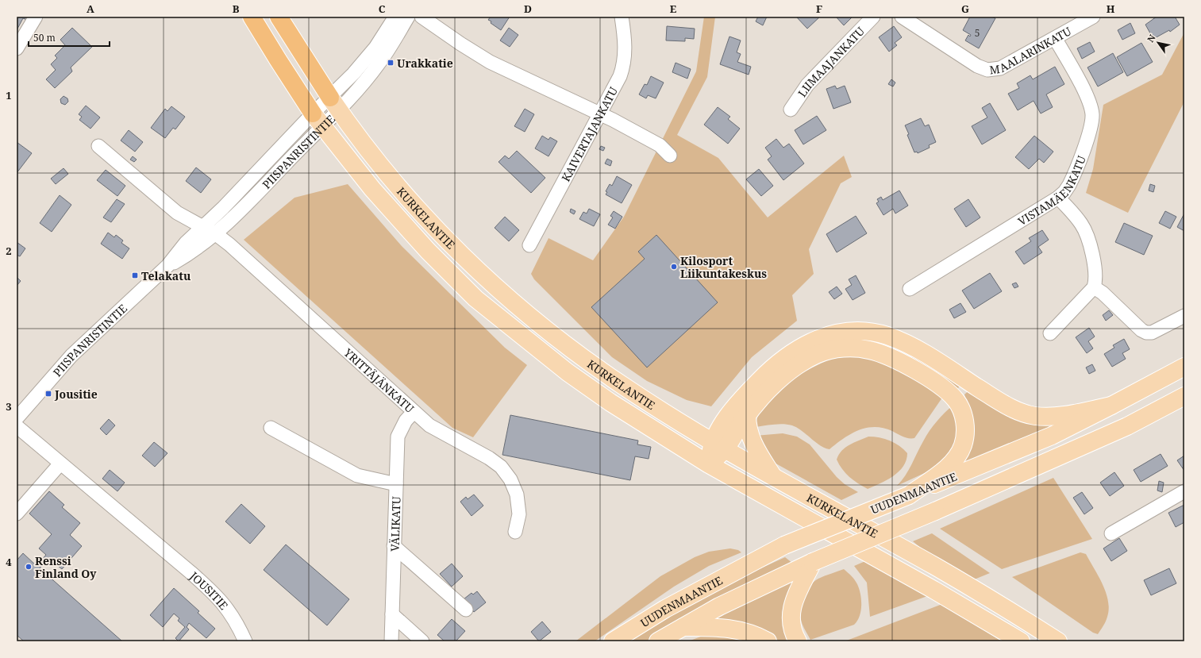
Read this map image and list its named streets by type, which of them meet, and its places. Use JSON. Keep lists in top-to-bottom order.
{
  "streets": {
    "highway": ["KURKELANTIE"],
    "main road": ["UUDENMAANTIE"],
    "street": [
      "MAALARINKATU",
      "LIIMAAJANKATU",
      "KAIVERTAJANKATU",
      "PIISPANRISTINTIE",
      "VISTAMÄENKATU",
      "YRITTÄJÄNKATU",
      "VÄLIKATU",
      "JOUSITIE"
    ]
  },
  "crossings": [
    ["MAALARINKATU", "VISTAMÄENKATU"],
    ["PIISPANRISTINTIE", "KURKELANTIE"],
    ["PIISPANRISTINTIE", "YRITTÄJÄNKATU"],
    ["YRITTÄJÄNKATU", "VÄLIKATU"]
  ],
  "places": {
    "transit": ["Urakkatie", "Telakatu", "Jousitie"],
    "other": ["Kilosport Liikuntakeskus", "Renssi Finland Oy"]
  },
  "house_numbers": ["5"],
  "scale_bar": "50 m",
  "north": "top left",
  "grid": {
    "columns": [
      "A",
      "B",
      "C",
      "D",
      "E",
      "F",
      "G",
      "H"
    ],
    "rows": [
      "1",
      "2",
      "3",
      "4"
    ]
  }
}
